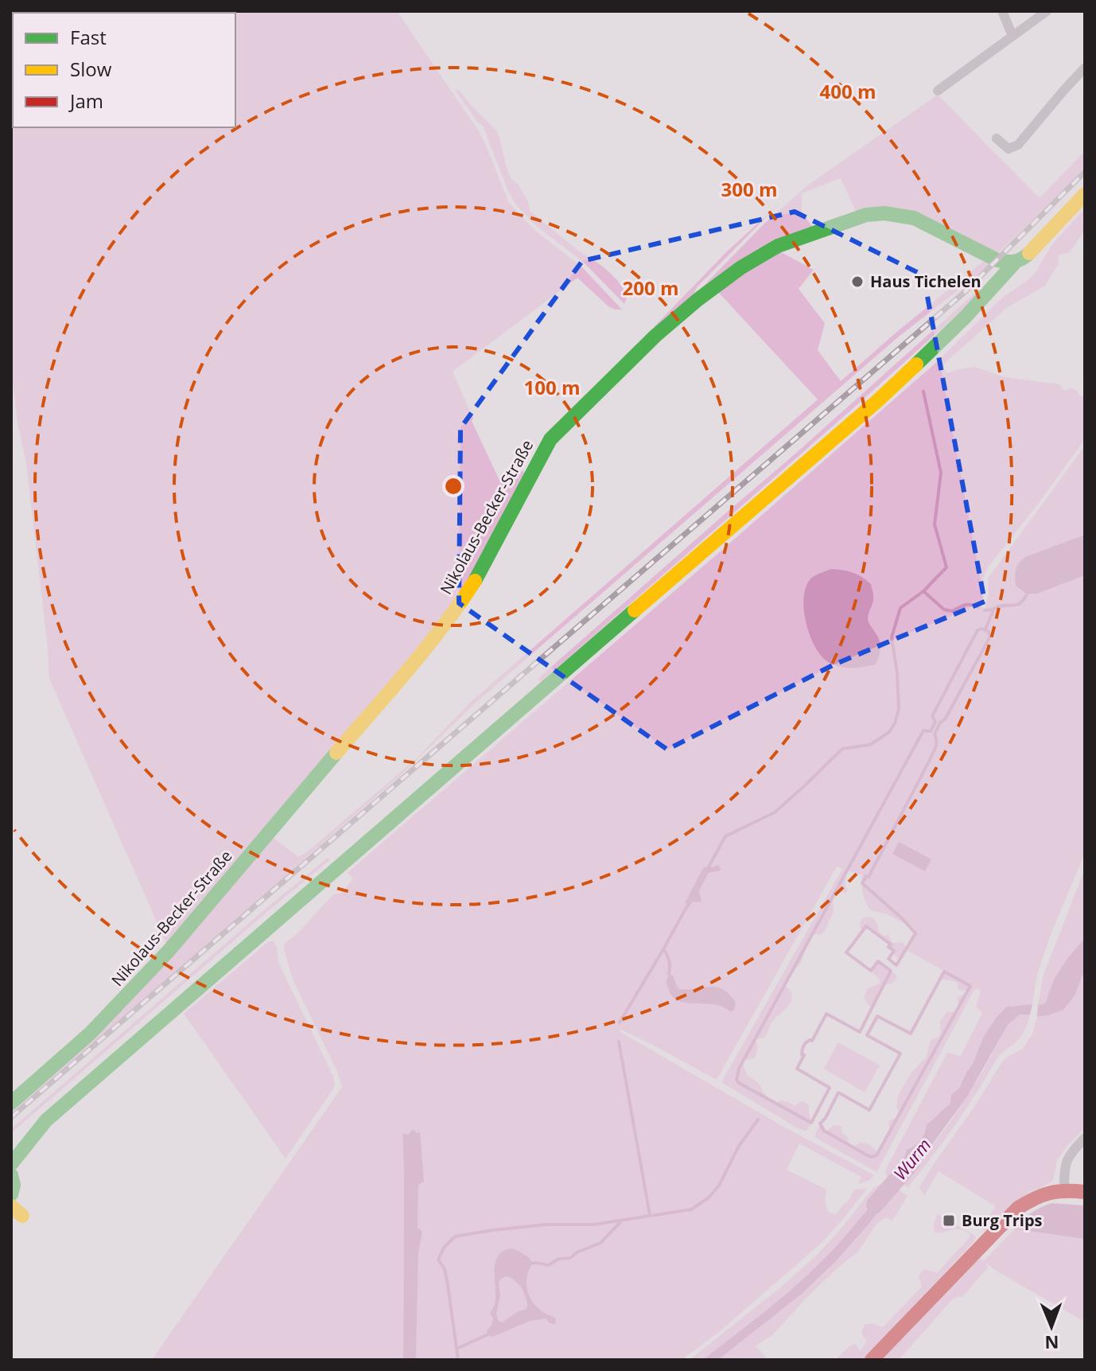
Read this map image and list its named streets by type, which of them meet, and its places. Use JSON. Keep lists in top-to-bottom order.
{
  "streets": {
    "main road": ["Nikolaus-Becker-Straße"]
  },
  "water": ["Wurm"],
  "places": {
    "other": ["Haus Tichelen"],
    "transit": ["Burg Trips"]
  },
  "legend": ["Fast", "Slow", "Jam"],
  "north": "bottom",
  "rings": [
    "400 m",
    "300 m",
    "200 m",
    "100 m"
  ]
}
